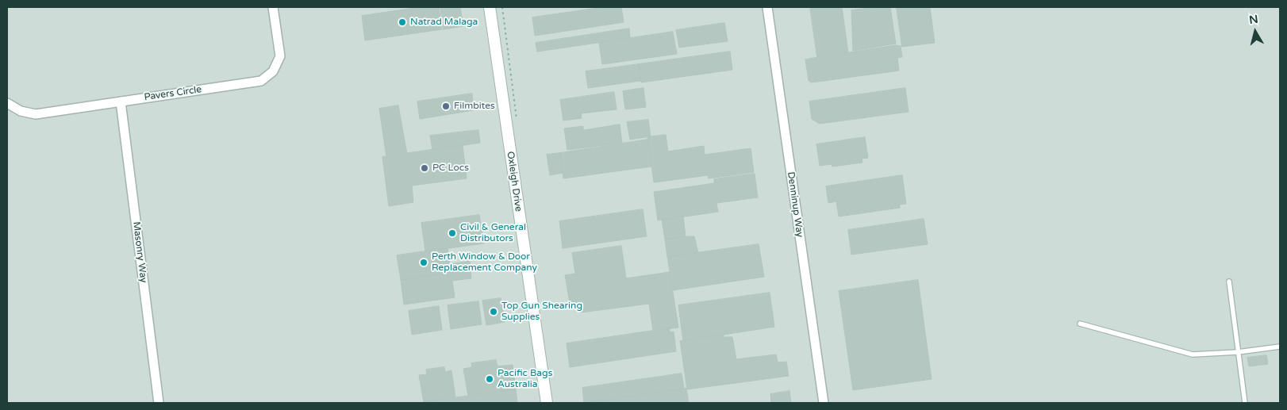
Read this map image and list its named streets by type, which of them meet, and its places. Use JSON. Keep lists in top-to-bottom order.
{
  "streets": {
    "street": [
      "Pavers Circle",
      "Oxleigh Drive",
      "Denninup Way",
      "Masonry Way"
    ]
  },
  "crossings": [
    ["Pavers Circle", "Masonry Way"]
  ],
  "places": [
    "Natrad Malaga",
    "Filmbites",
    "PC Locs",
    "Civil & General Distributors",
    "Perth Window & Door Replacement Company",
    "Top Gun Shearing Supplies",
    "Pacific Bags Australia"
  ],
  "north": "top"
}
